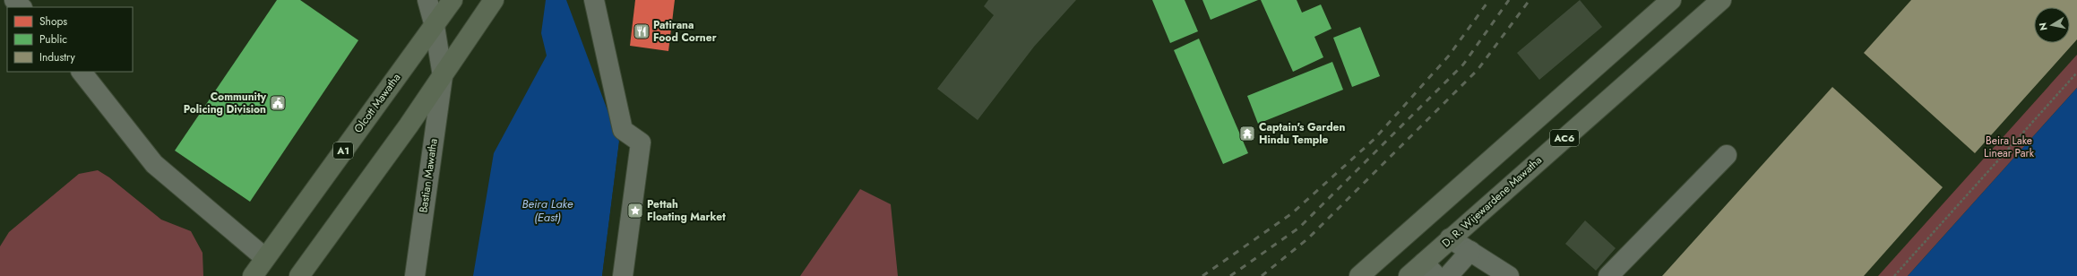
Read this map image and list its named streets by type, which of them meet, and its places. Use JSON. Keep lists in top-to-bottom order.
{
  "streets": {
    "highway": ["Olcott Mawatha", "A1"],
    "main road": ["AC6", "D. R. Wijewardene Mawatha"],
    "street": ["Bastian Mawatha"]
  },
  "crossings": [
    ["Olcott Mawatha", "Bastian Mawatha"]
  ],
  "water": ["Beira Lake (East)"],
  "parks": ["Beira Lake Linear Park"],
  "places": {
    "restaurant": ["Patirana Food Corner"],
    "public building": ["Community Policing Division"],
    "temple": ["Captain's Garden Hindu Temple"],
    "place": ["Pettah Floating Market"]
  },
  "legend": ["Shops", "Public", "Industry"],
  "north": "left"
}
